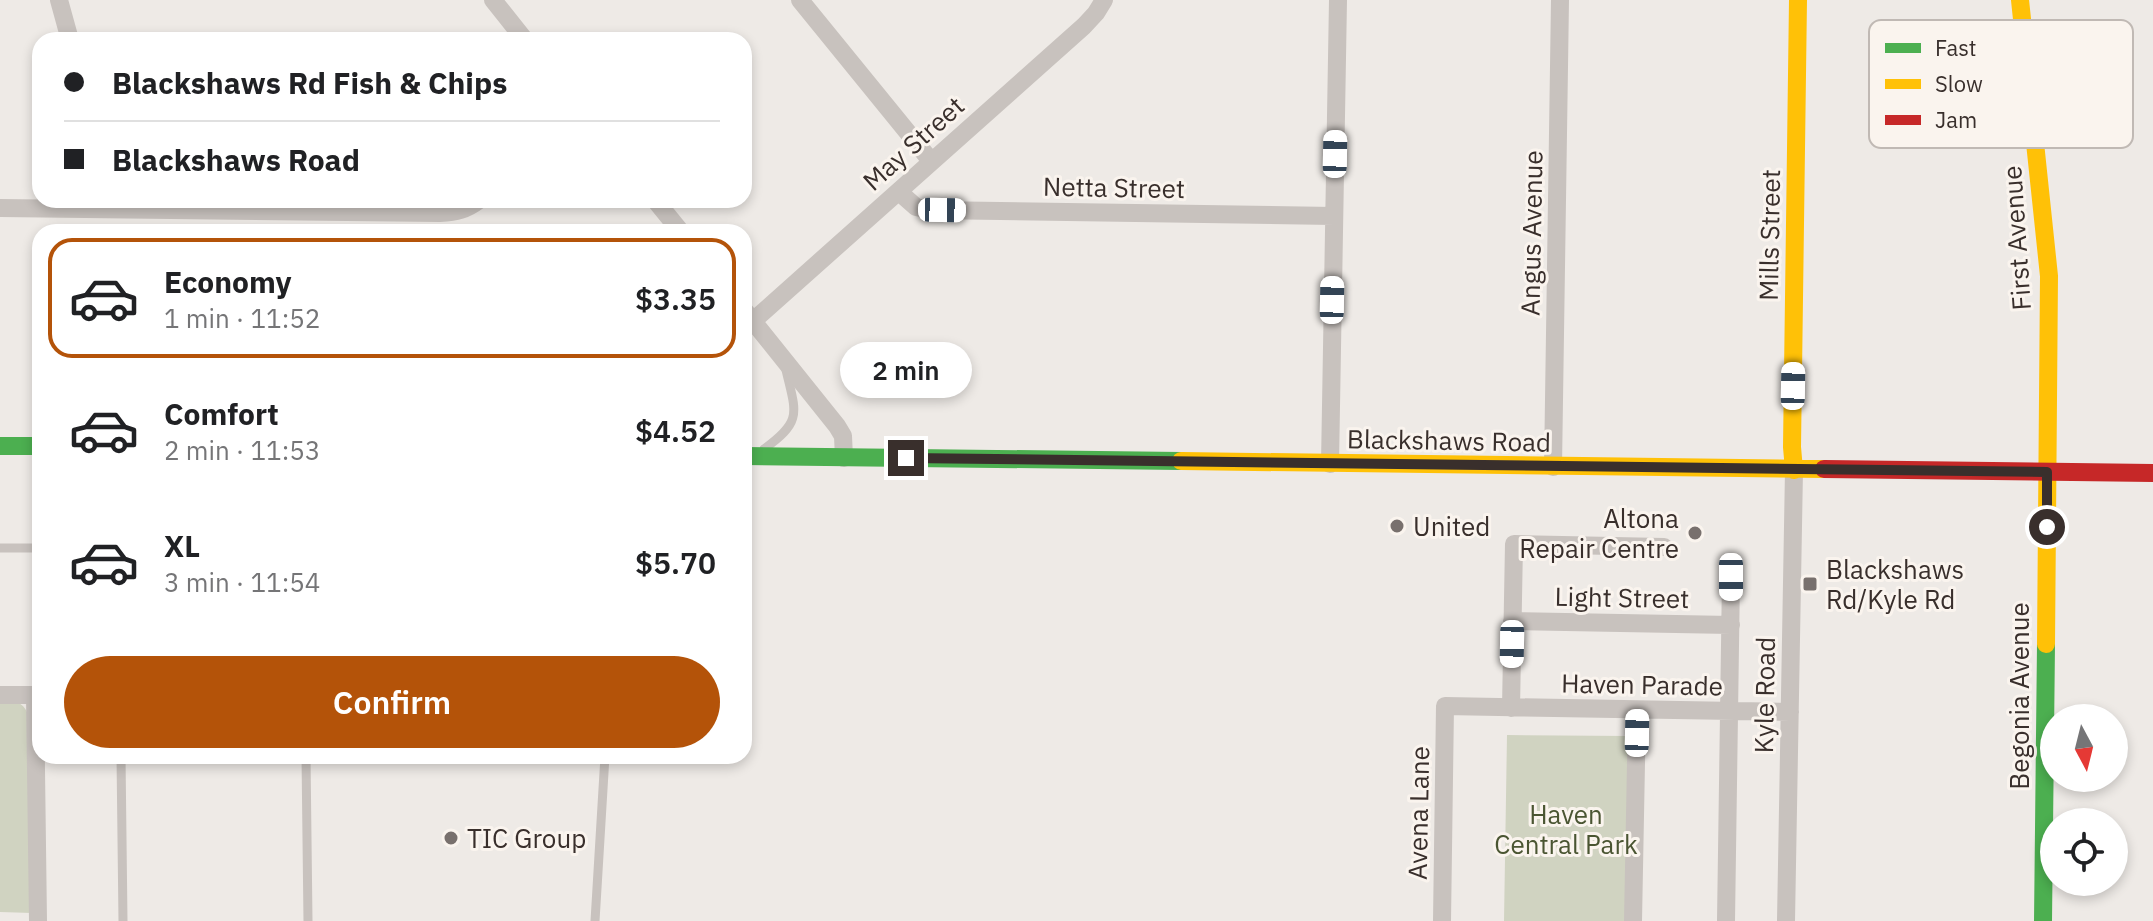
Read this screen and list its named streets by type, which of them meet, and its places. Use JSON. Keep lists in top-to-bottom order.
{
  "streets": {
    "main road": [
      "Mills Street",
      "First Avenue",
      "Blackshaws Road",
      "Begonia Avenue"
    ],
    "street": [
      "May Street",
      "Netta Street",
      "Angus Avenue",
      "Light Street",
      "Haven Parade",
      "Kyle Road",
      "Avena Lane"
    ]
  },
  "crossings": [
    ["May Street", "Netta Street"],
    ["Angus Avenue", "Blackshaws Road"],
    ["Mills Street", "Blackshaws Road"],
    ["Mills Street", "Kyle Road"],
    ["First Avenue", "Blackshaws Road"],
    ["First Avenue", "Begonia Avenue"],
    ["Blackshaws Road", "Kyle Road"],
    ["Blackshaws Road", "Begonia Avenue"],
    ["Haven Parade", "Kyle Road"],
    ["Haven Parade", "Avena Lane"]
  ],
  "parks": ["Haven Central Park"],
  "places": {
    "other": ["United", "Altona Repair Centre", "TIC Group"],
    "transit": ["Blackshaws Rd/Kyle Rd"]
  },
  "legend": ["Fast", "Slow", "Jam"],
  "north": "bottom",
  "page": {
    "banner": ["Blackshaws Rd Fish & Chips", "Blackshaws Road"],
    "list": [
      {
        "name": "Economy",
        "note": "1 min · 11:52",
        "value": "$3.35"
      },
      {
        "name": "Comfort",
        "note": "2 min · 11:53",
        "value": "$4.52"
      },
      {
        "name": "XL",
        "note": "3 min · 11:54",
        "value": "$5.70"
      }
    ],
    "bubble": "2 min",
    "buttons": "Confirm"
  }
}
